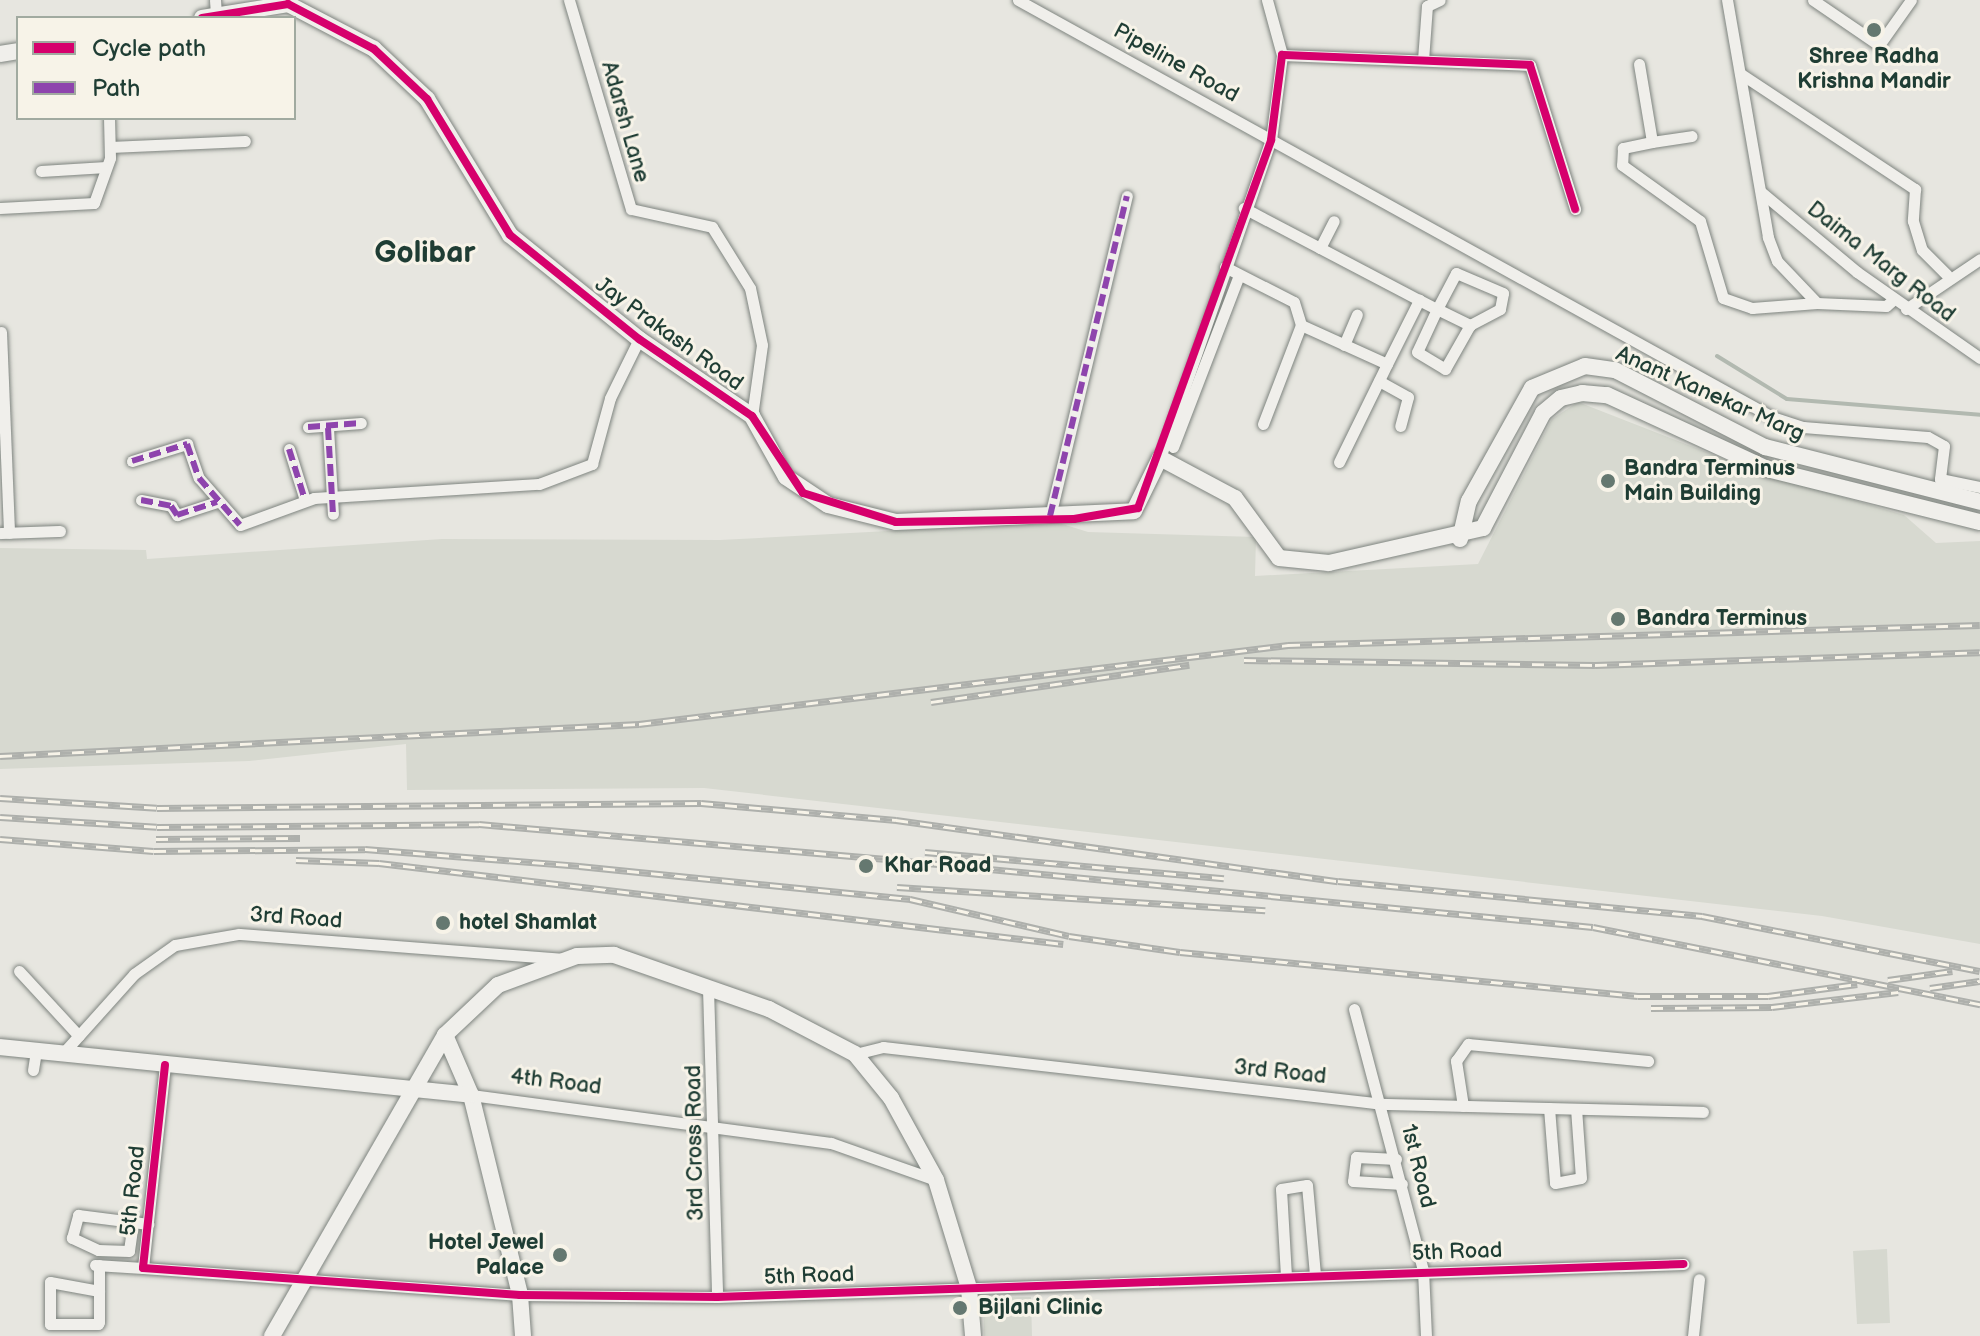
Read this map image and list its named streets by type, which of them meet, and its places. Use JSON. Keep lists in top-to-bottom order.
{
  "streets": {
    "street": [
      "Pipeline Road",
      "Adarsh Lane",
      "Daima Marg Road",
      "Jay Prakash Road",
      "Anant Kanekar Marg",
      "3rd Road",
      "4th Road",
      "3rd Cross Road",
      "1st Road",
      "5th Road"
    ]
  },
  "crossings": [
    ["Pipeline Road", "Jay Prakash Road"],
    ["Pipeline Road", "Anant Kanekar Marg"],
    ["Adarsh Lane", "Jay Prakash Road"],
    ["3rd Road", "4th Road"],
    ["3rd Road", "1st Road"],
    ["4th Road", "3rd Cross Road"],
    ["4th Road", "5th Road"],
    ["3rd Cross Road", "5th Road"],
    ["1st Road", "5th Road"]
  ],
  "districts": ["Golibar"],
  "places": [
    "Shree Radha Krishna Mandir",
    "Bandra Terminus Main Building",
    "Bandra Terminus",
    "Khar Road",
    "hotel Shamlat",
    "Hotel Jewel Palace",
    "Bijlani Clinic"
  ],
  "legend": ["Cycle path", "Path"]
}
